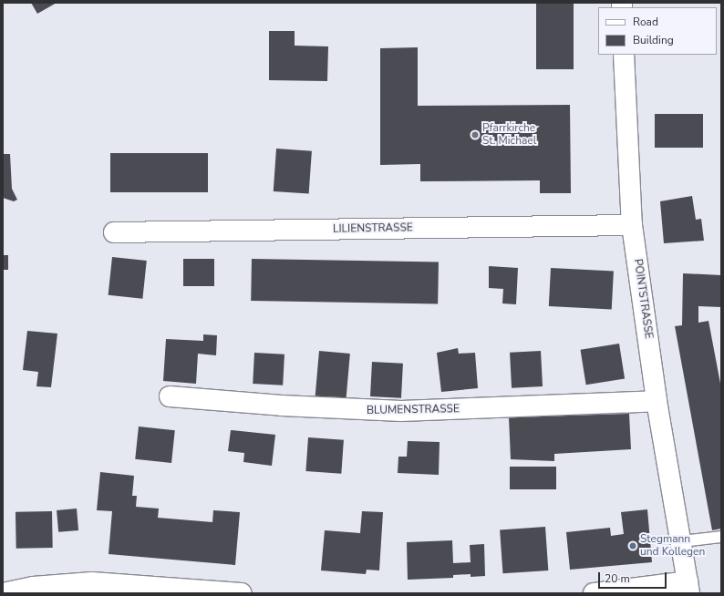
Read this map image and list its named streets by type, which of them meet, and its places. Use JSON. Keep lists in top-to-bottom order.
{
  "streets": {
    "street": ["LILIENSTRASSE", "POINTSTRASSE", "BLUMENSTRASSE"]
  },
  "crossings": [
    ["LILIENSTRASSE", "POINTSTRASSE"],
    ["POINTSTRASSE", "BLUMENSTRASSE"]
  ],
  "places": ["Pfarrkirche St. Michael", "Stegmann und Kollegen"],
  "legend": ["Road", "Building"],
  "scale_bar": "20 m"
}
